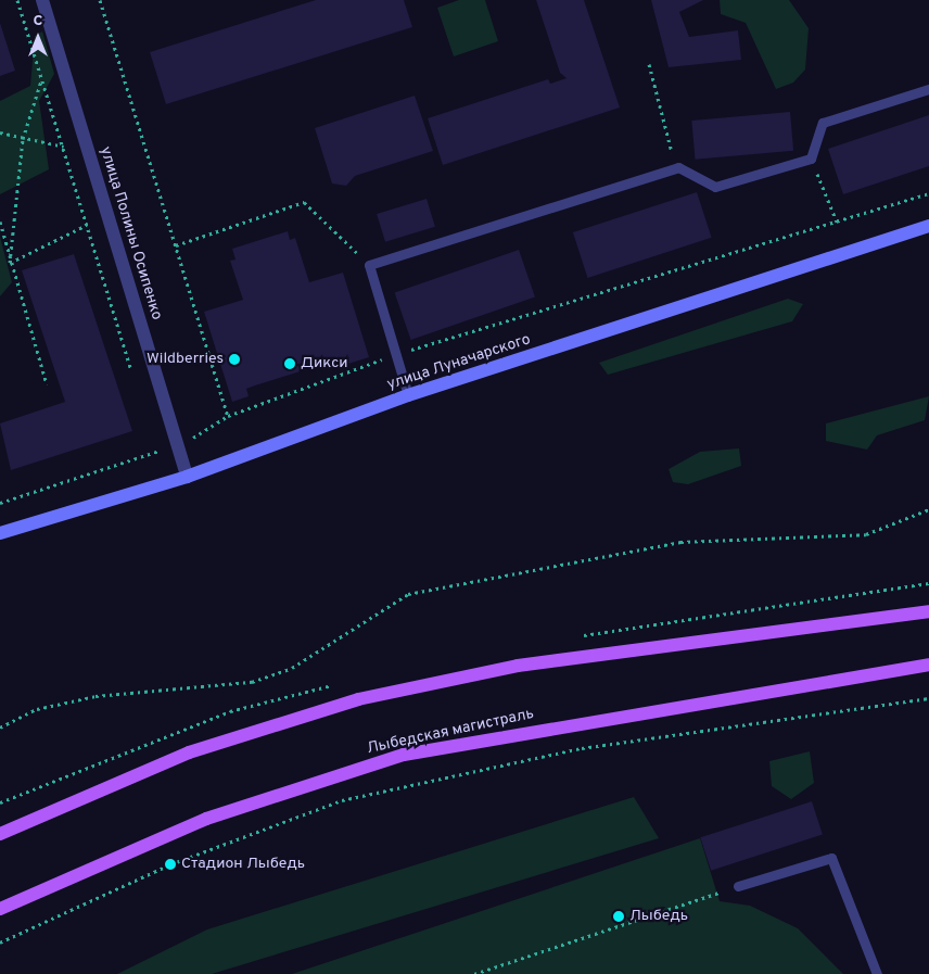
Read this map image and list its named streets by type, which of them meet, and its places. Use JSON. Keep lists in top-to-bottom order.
{
  "streets": {
    "main road": ["улица Луначарского", "Лыбедская магистраль"],
    "street": ["улица Полины Осипенко"]
  },
  "crossings": [
    ["улица Полины Осипенко", "улица Луначарского"]
  ],
  "places": [
    "Wildberries",
    "Дикси",
    "Стадион Лыбедь",
    "Лыбедь"
  ],
  "north": "top"
}
